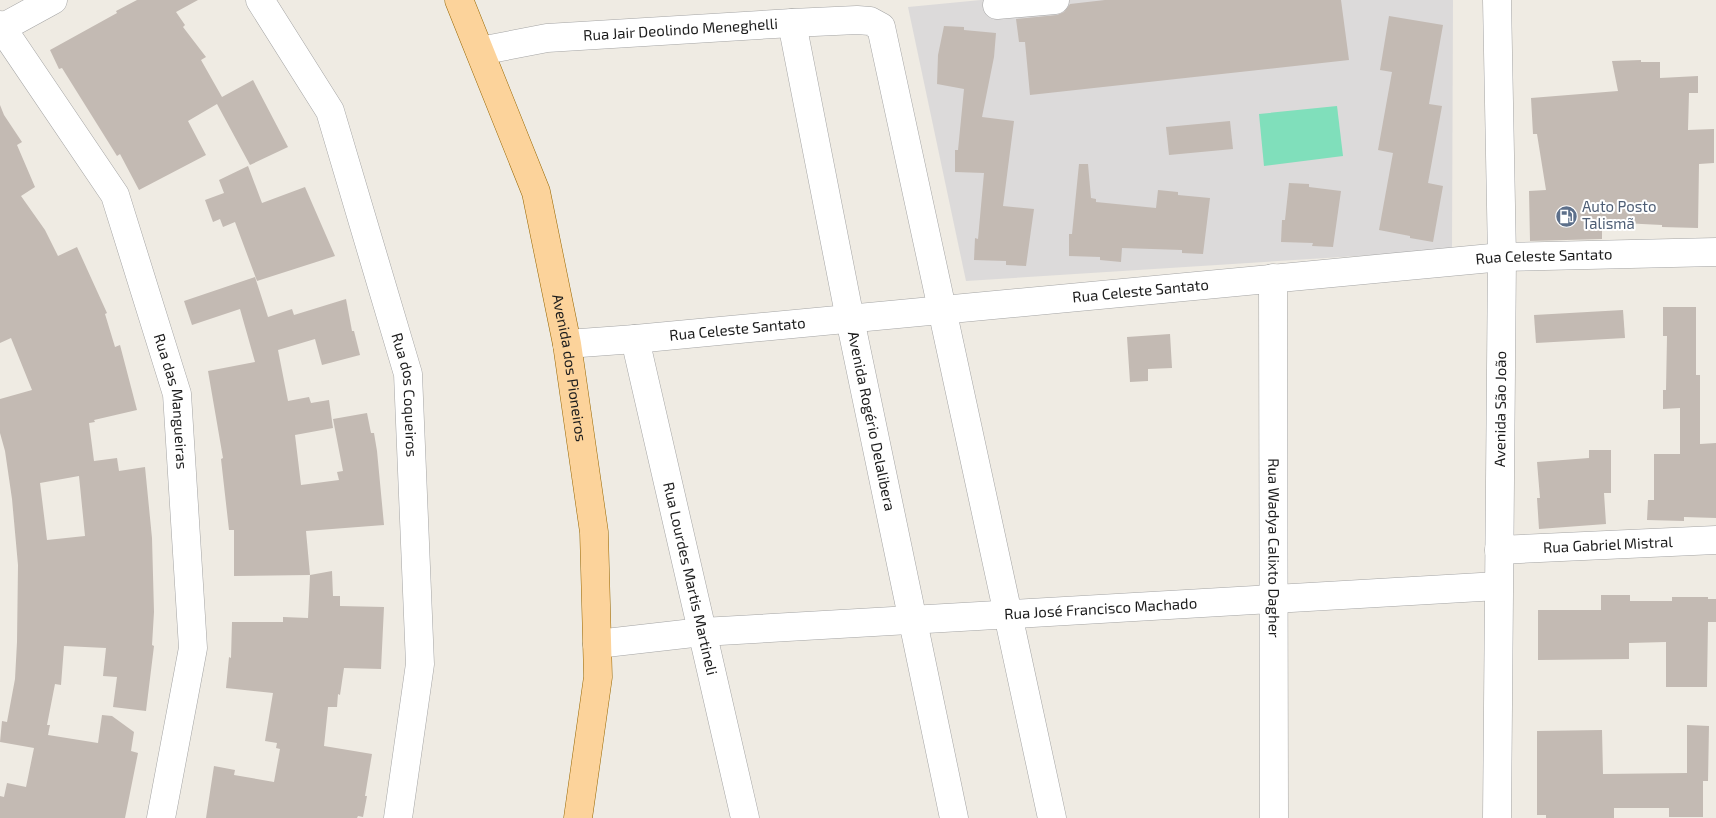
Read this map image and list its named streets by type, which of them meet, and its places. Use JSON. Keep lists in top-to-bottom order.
{
  "streets": {
    "main road": ["Avenida dos Pioneiros"],
    "street": [
      "Rua Jair Deolindo Meneghelli",
      "Rua Celeste Santato",
      "Rua dos Coqueiros",
      "Rua das Mangueiras",
      "Avenida São João",
      "Avenida Rogério Delalibera",
      "Rua Gabriel Mistral",
      "Rua Wadya Calixto Dagher",
      "Rua Lourdes Martis Martineli",
      "Rua José Francisco Machado"
    ]
  },
  "crossings": [
    ["Rua Jair Deolindo Meneghelli", "Rua Celeste Santato"],
    ["Rua Jair Deolindo Meneghelli", "Avenida dos Pioneiros"],
    ["Rua Jair Deolindo Meneghelli", "Avenida Rogério Delalibera"],
    ["Rua Celeste Santato", "Avenida dos Pioneiros"],
    ["Rua Celeste Santato", "Avenida São João"],
    ["Rua Celeste Santato", "Avenida Rogério Delalibera"],
    ["Rua Celeste Santato", "Rua Wadya Calixto Dagher"],
    ["Rua Celeste Santato", "Rua Lourdes Martis Martineli"],
    ["Avenida dos Pioneiros", "Rua José Francisco Machado"],
    ["Avenida São João", "Rua Gabriel Mistral"],
    ["Avenida São João", "Rua José Francisco Machado"],
    ["Avenida Rogério Delalibera", "Rua José Francisco Machado"],
    ["Rua Wadya Calixto Dagher", "Rua José Francisco Machado"],
    ["Rua Lourdes Martis Martineli", "Rua José Francisco Machado"]
  ],
  "places": {
    "fuel station": ["Auto Posto Talismã"]
  }
}
